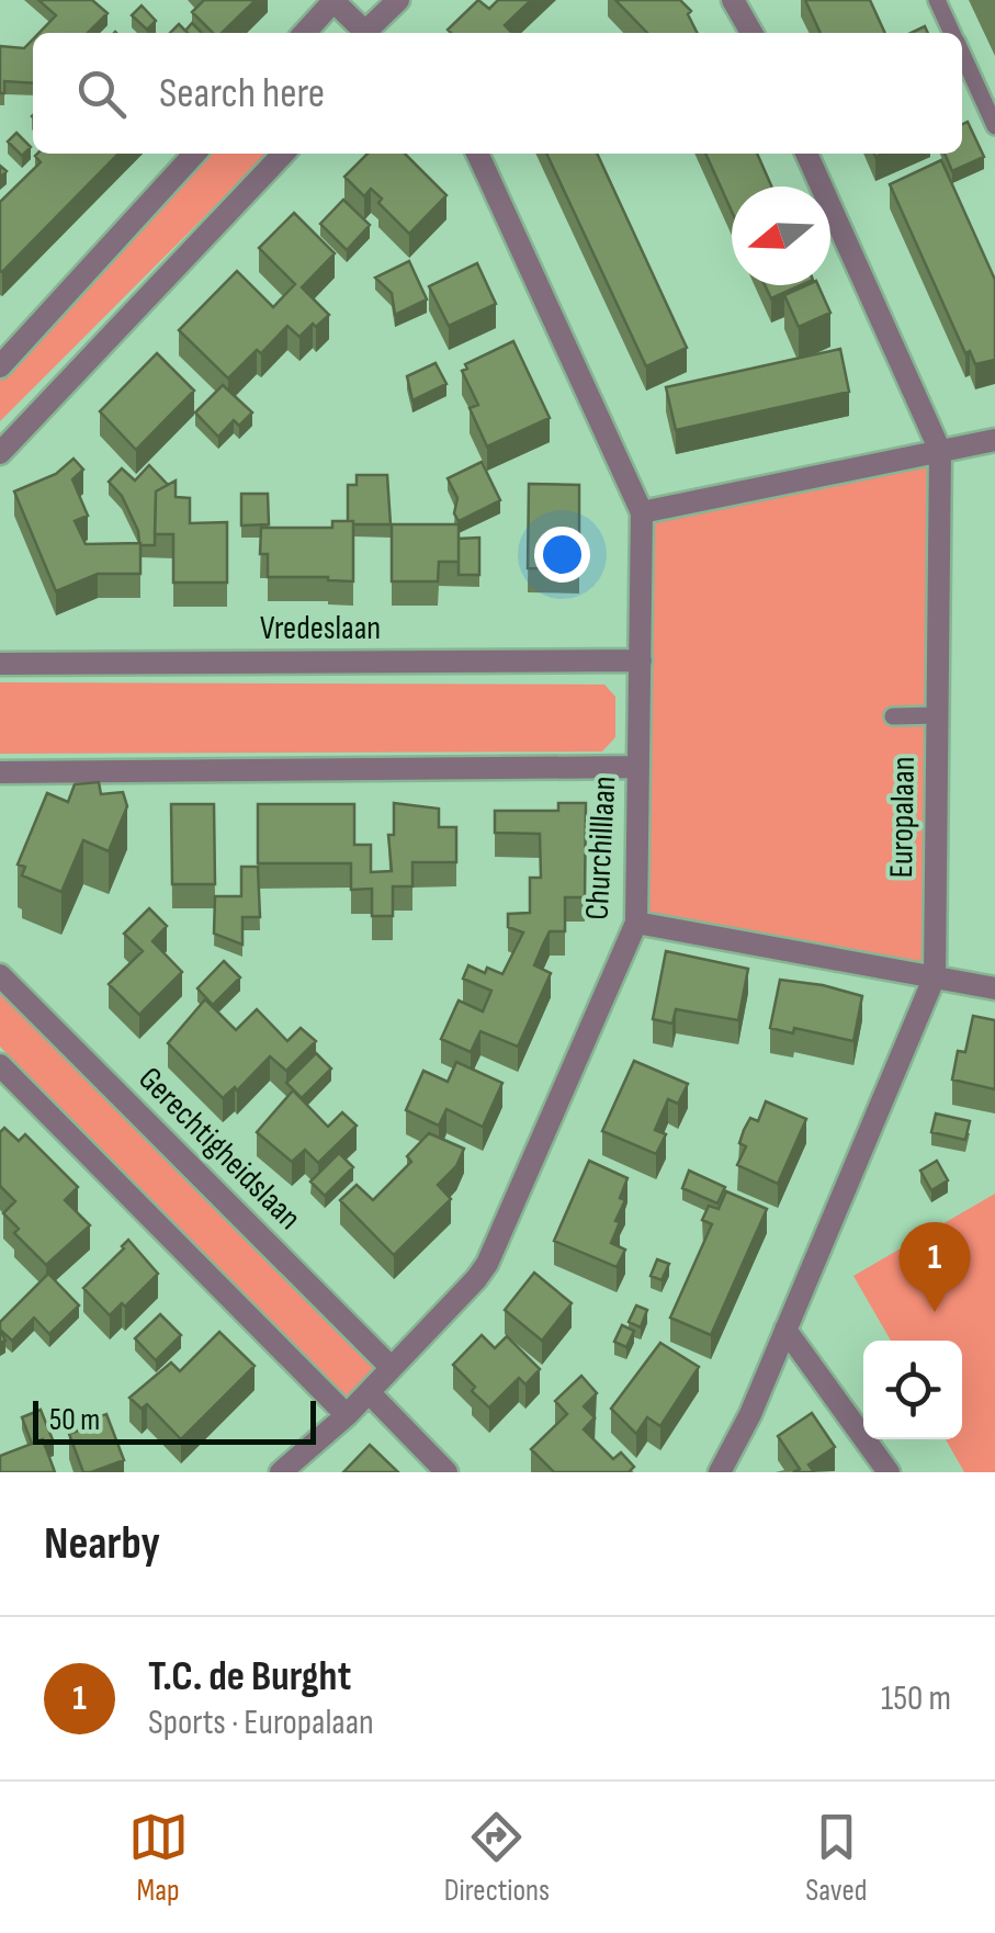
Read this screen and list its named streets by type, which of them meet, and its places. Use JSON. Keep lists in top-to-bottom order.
{
  "streets": {
    "street": [
      "Vredeslaan",
      "Europalaan",
      "Churchilllaan",
      "Gerechtigheidslaan"
    ]
  },
  "crossings": [
    ["Vredeslaan", "Churchilllaan"],
    ["Churchilllaan", "Gerechtigheidslaan"]
  ],
  "scale_bar": "50 m",
  "north": "left",
  "page": {
    "search": "Search here",
    "pins": "1",
    "scale": "50 m",
    "heading": "Nearby",
    "list": [
      {
        "mark": "1",
        "name": "T.C. de Burght",
        "note": "Sports · Europalaan",
        "value": "150 m"
      }
    ],
    "nav": ["Map", "Directions", "Saved"]
  }
}
